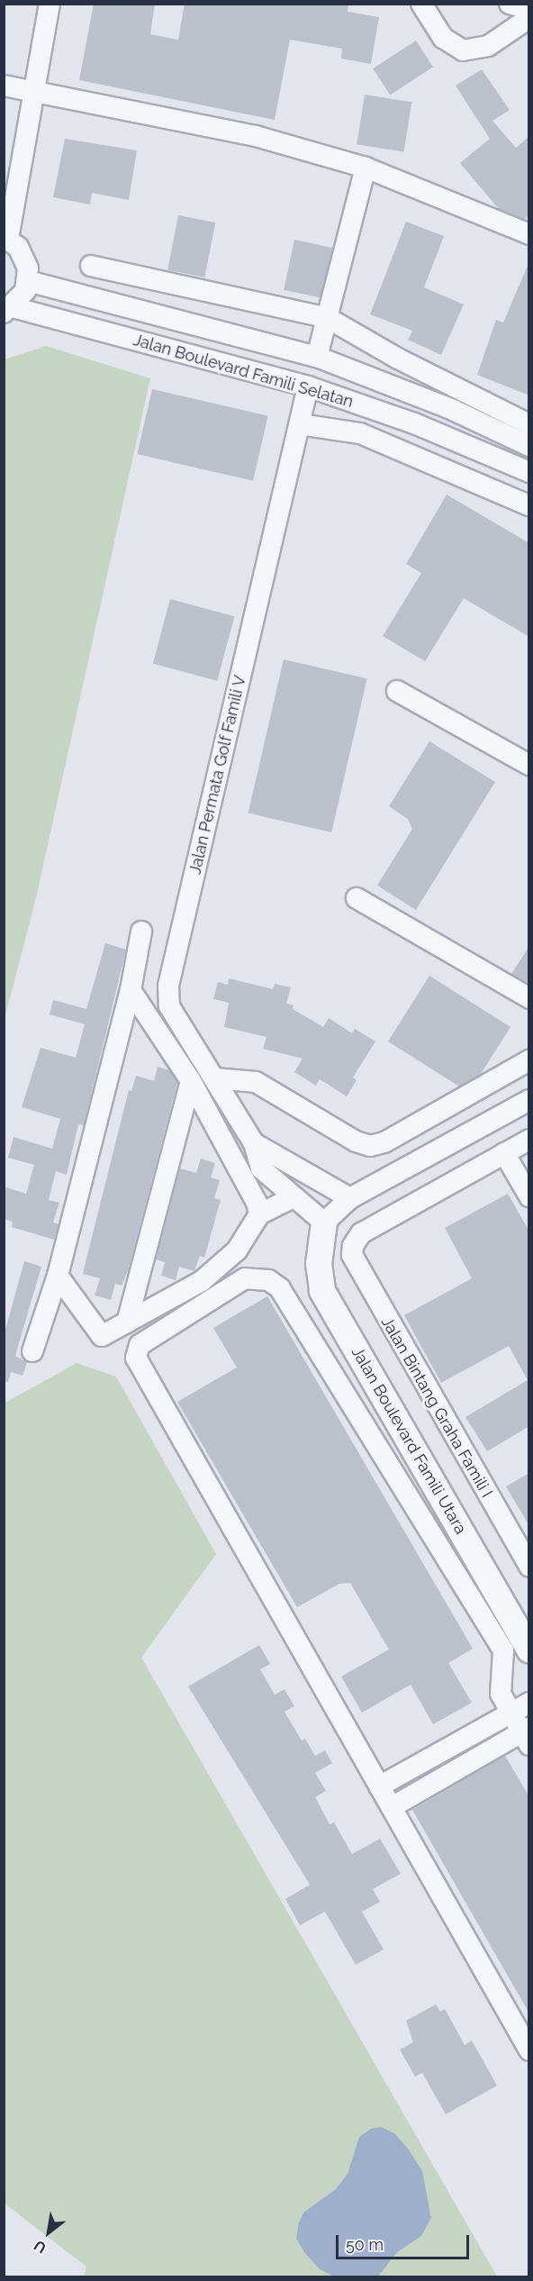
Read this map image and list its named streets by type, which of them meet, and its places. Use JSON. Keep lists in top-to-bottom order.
{
  "streets": {
    "street": [
      "Jalan Boulevard Famili Selatan",
      "Jalan Permata Golf Famili V",
      "Jalan Bintang Graha Famili I",
      "Jalan Boulevard Famili Utara"
    ]
  },
  "crossings": [
    ["Jalan Boulevard Famili Selatan", "Jalan Permata Golf Famili V"],
    ["Jalan Permata Golf Famili V", "Jalan Boulevard Famili Utara"]
  ],
  "scale_bar": "50 m",
  "north": "bottom left"
}
